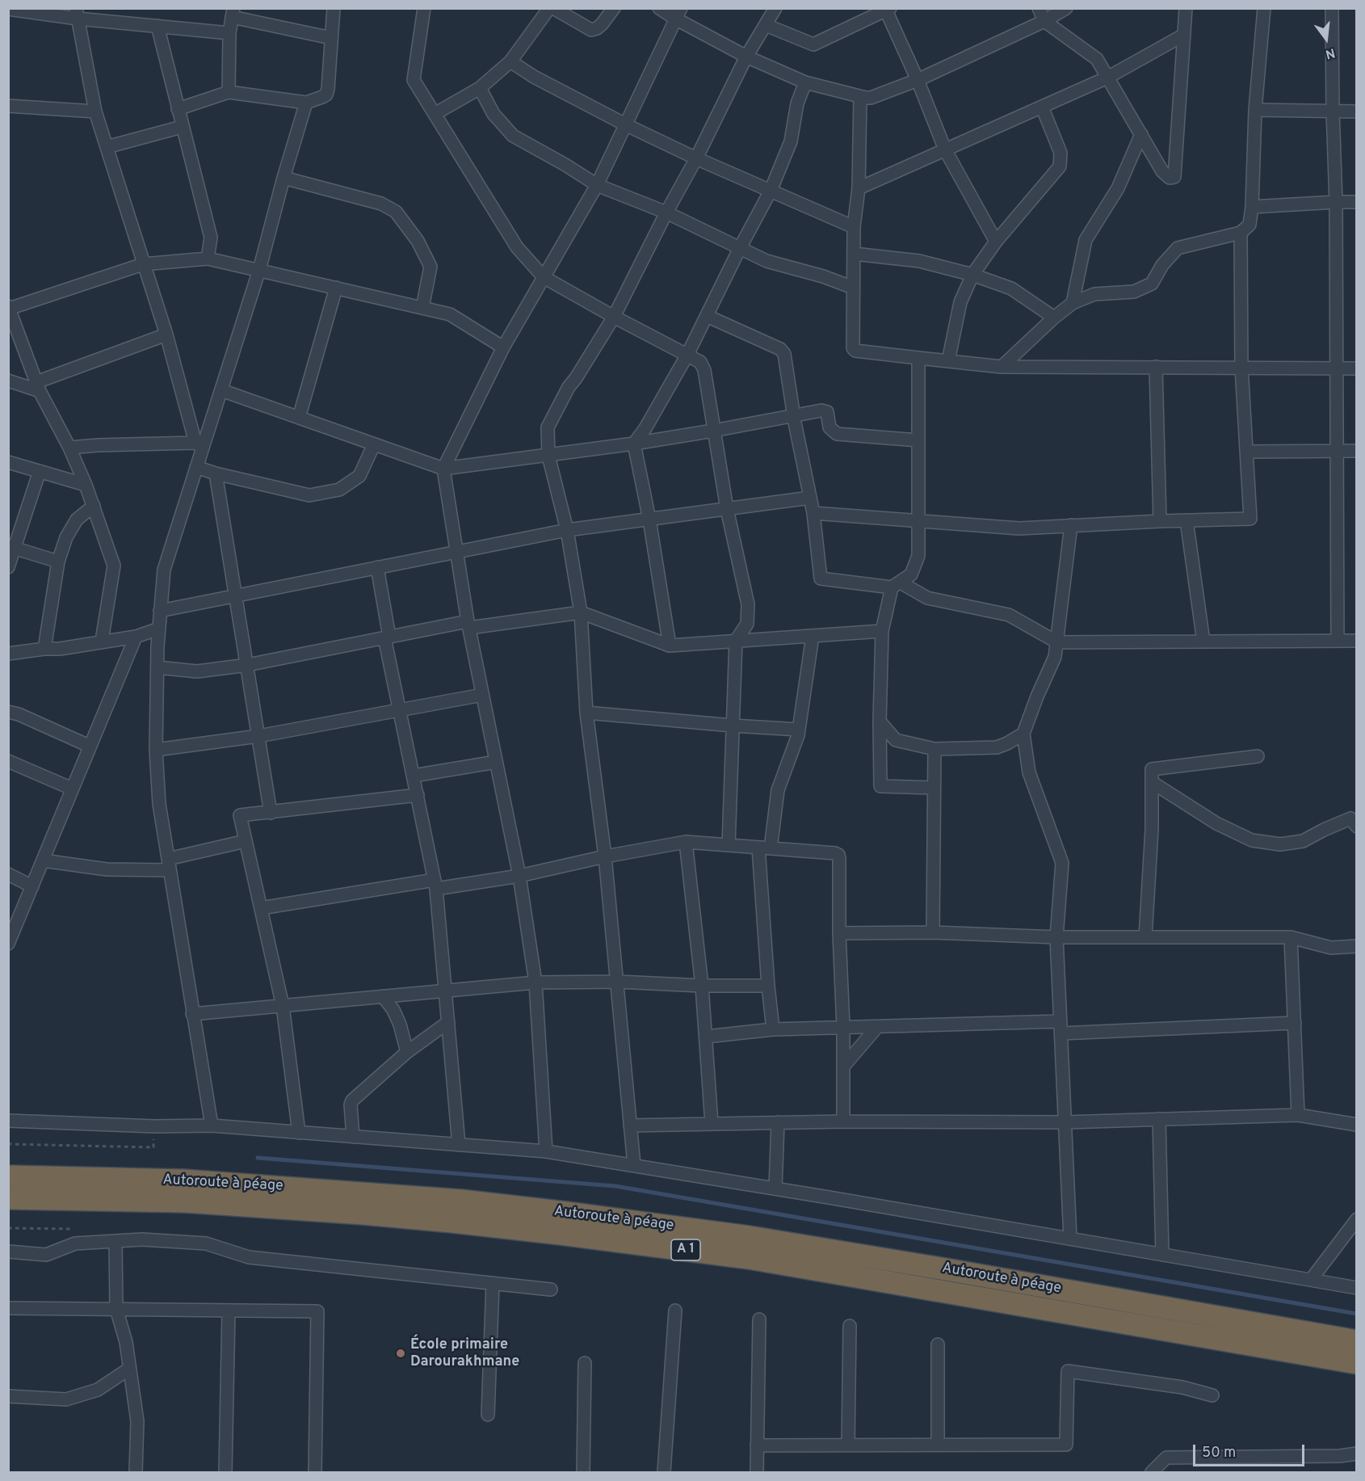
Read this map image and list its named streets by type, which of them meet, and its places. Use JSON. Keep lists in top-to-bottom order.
{
  "streets": {
    "highway": ["Autoroute à péage", "A 1"]
  },
  "places": ["École primaire Darourakhmane"],
  "scale_bar": "50 m",
  "north": "bottom"
}
